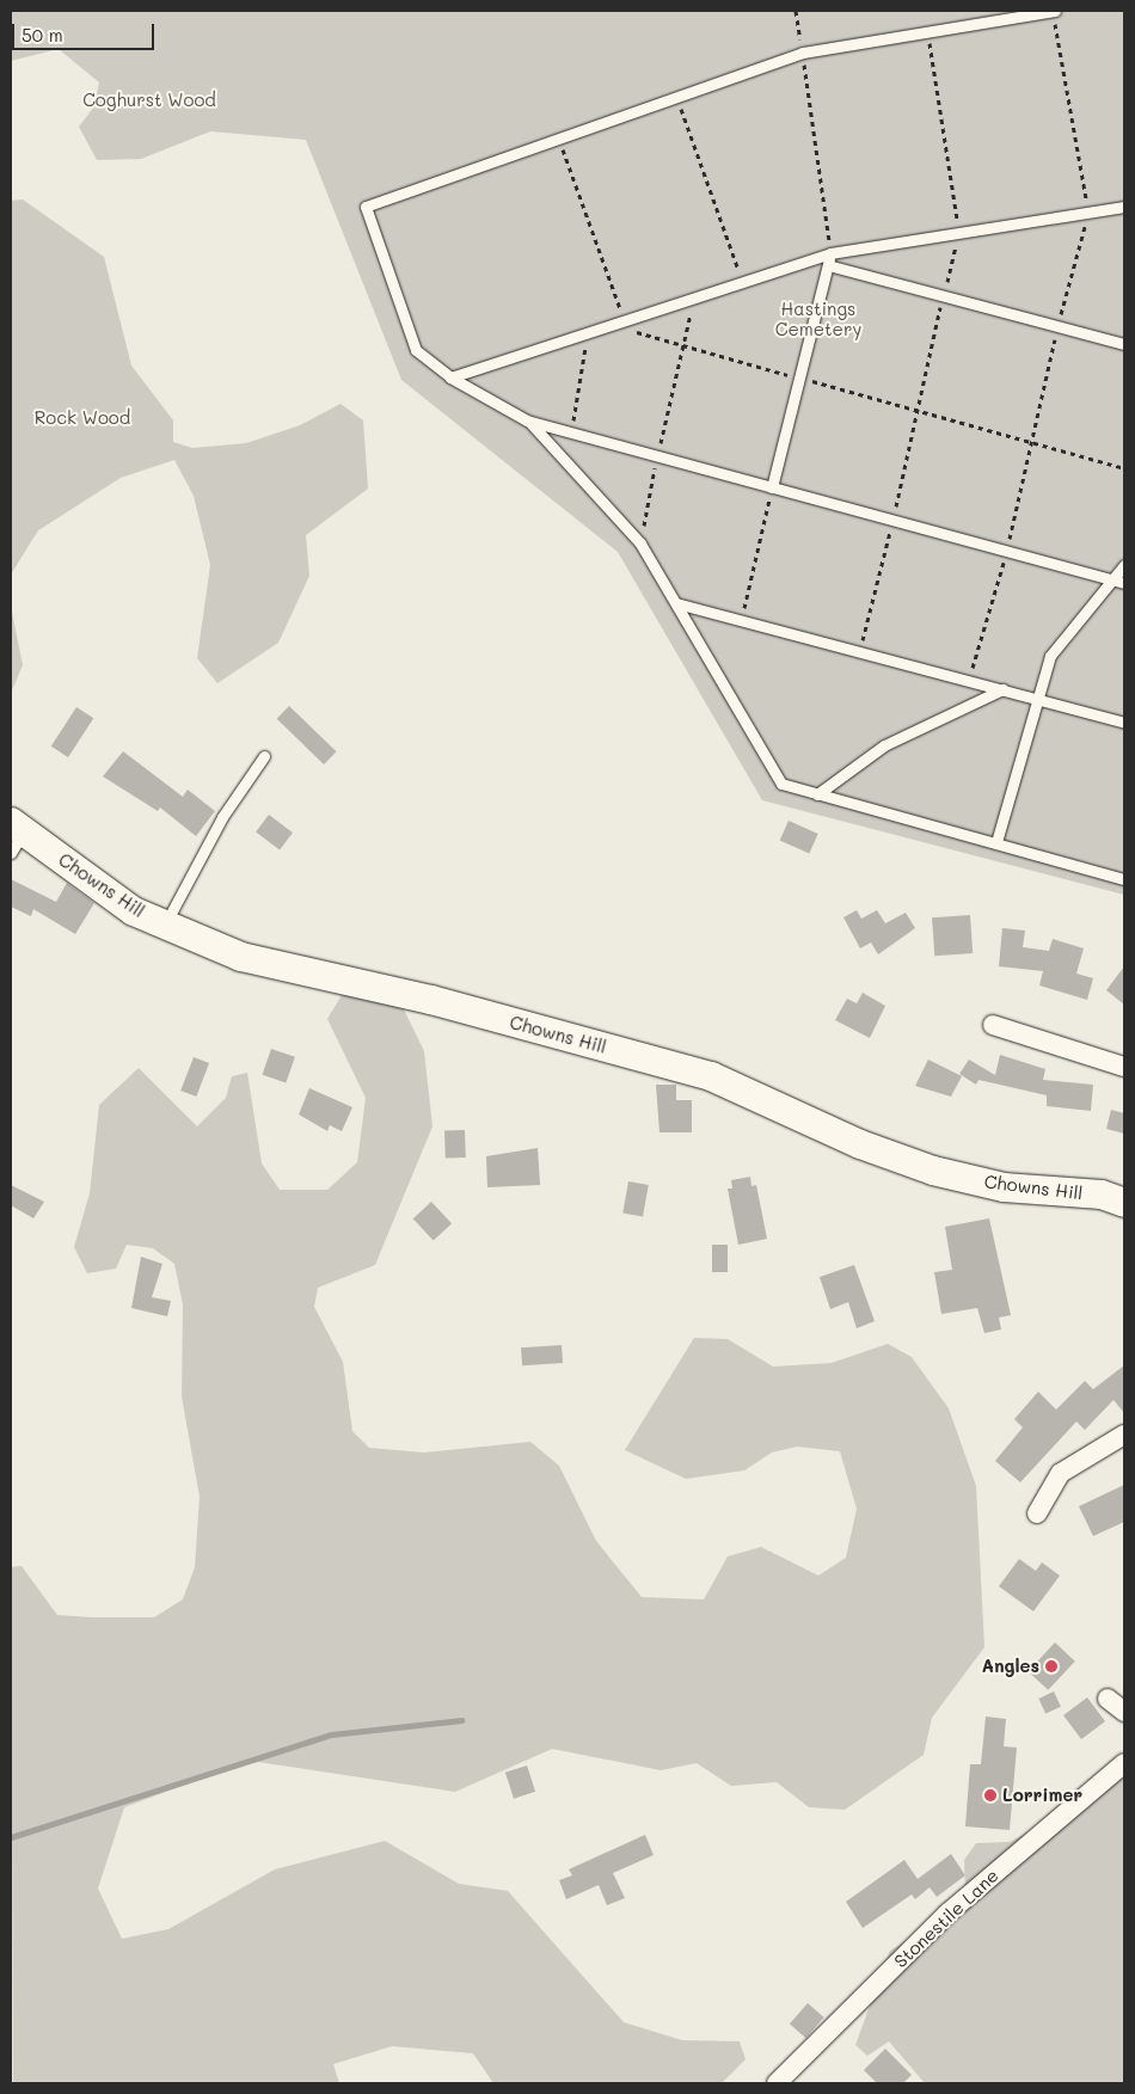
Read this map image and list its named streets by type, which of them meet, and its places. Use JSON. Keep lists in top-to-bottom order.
{
  "streets": {
    "street": ["Chowns Hill", "Stonestile Lane"]
  },
  "parks": ["Coghurst Wood", "Hastings Cemetery", "Rock Wood"],
  "places": ["Angles", "Lorrimer"],
  "scale_bar": "50 m"
}
